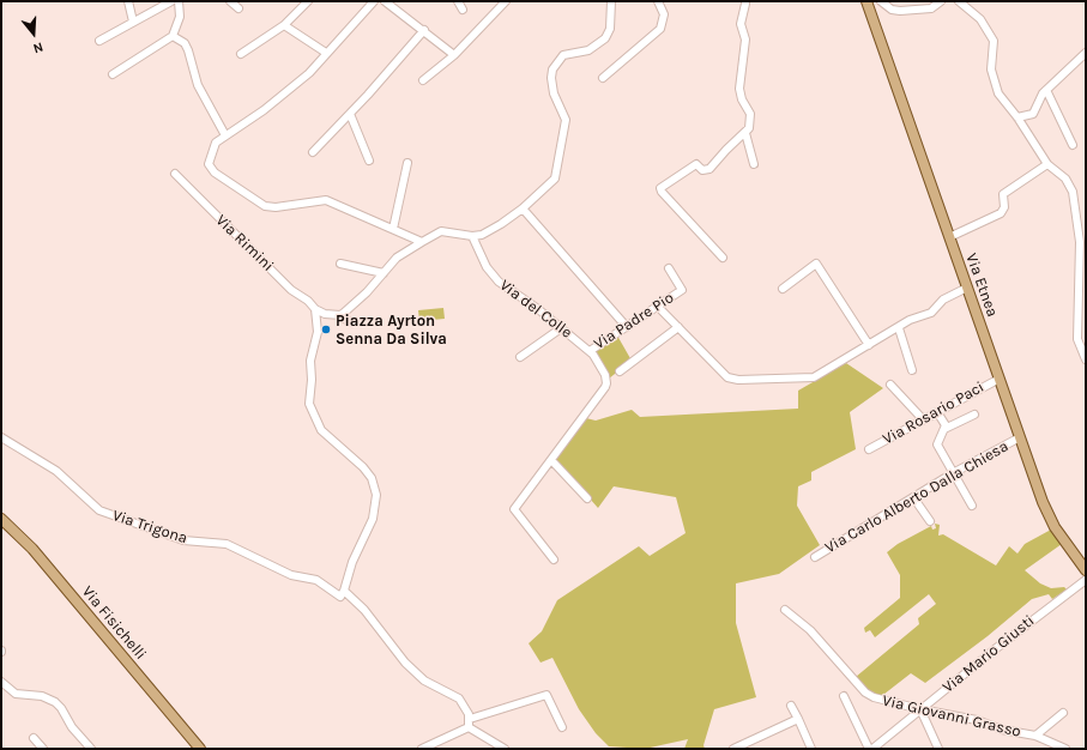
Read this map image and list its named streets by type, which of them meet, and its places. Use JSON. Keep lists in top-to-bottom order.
{
  "streets": {
    "main road": ["Via Etnea", "Via Fisichelli"],
    "street": [
      "Via Rimini",
      "Via del Colle",
      "Via Padre Pio",
      "Via Rosario Paci",
      "Via Carlo Alberto Dalla Chiesa",
      "Via Trigona",
      "Via Mario Giusti",
      "Via Giovanni Grasso"
    ]
  },
  "crossings": [
    ["Via Etnea", "Via Rosario Paci"],
    ["Via Etnea", "Via Carlo Alberto Dalla Chiesa"],
    ["Via del Colle", "Via Padre Pio"],
    ["Via Mario Giusti", "Via Giovanni Grasso"]
  ],
  "places": ["Piazza Ayrton Senna Da Silva"],
  "north": "bottom"
}
